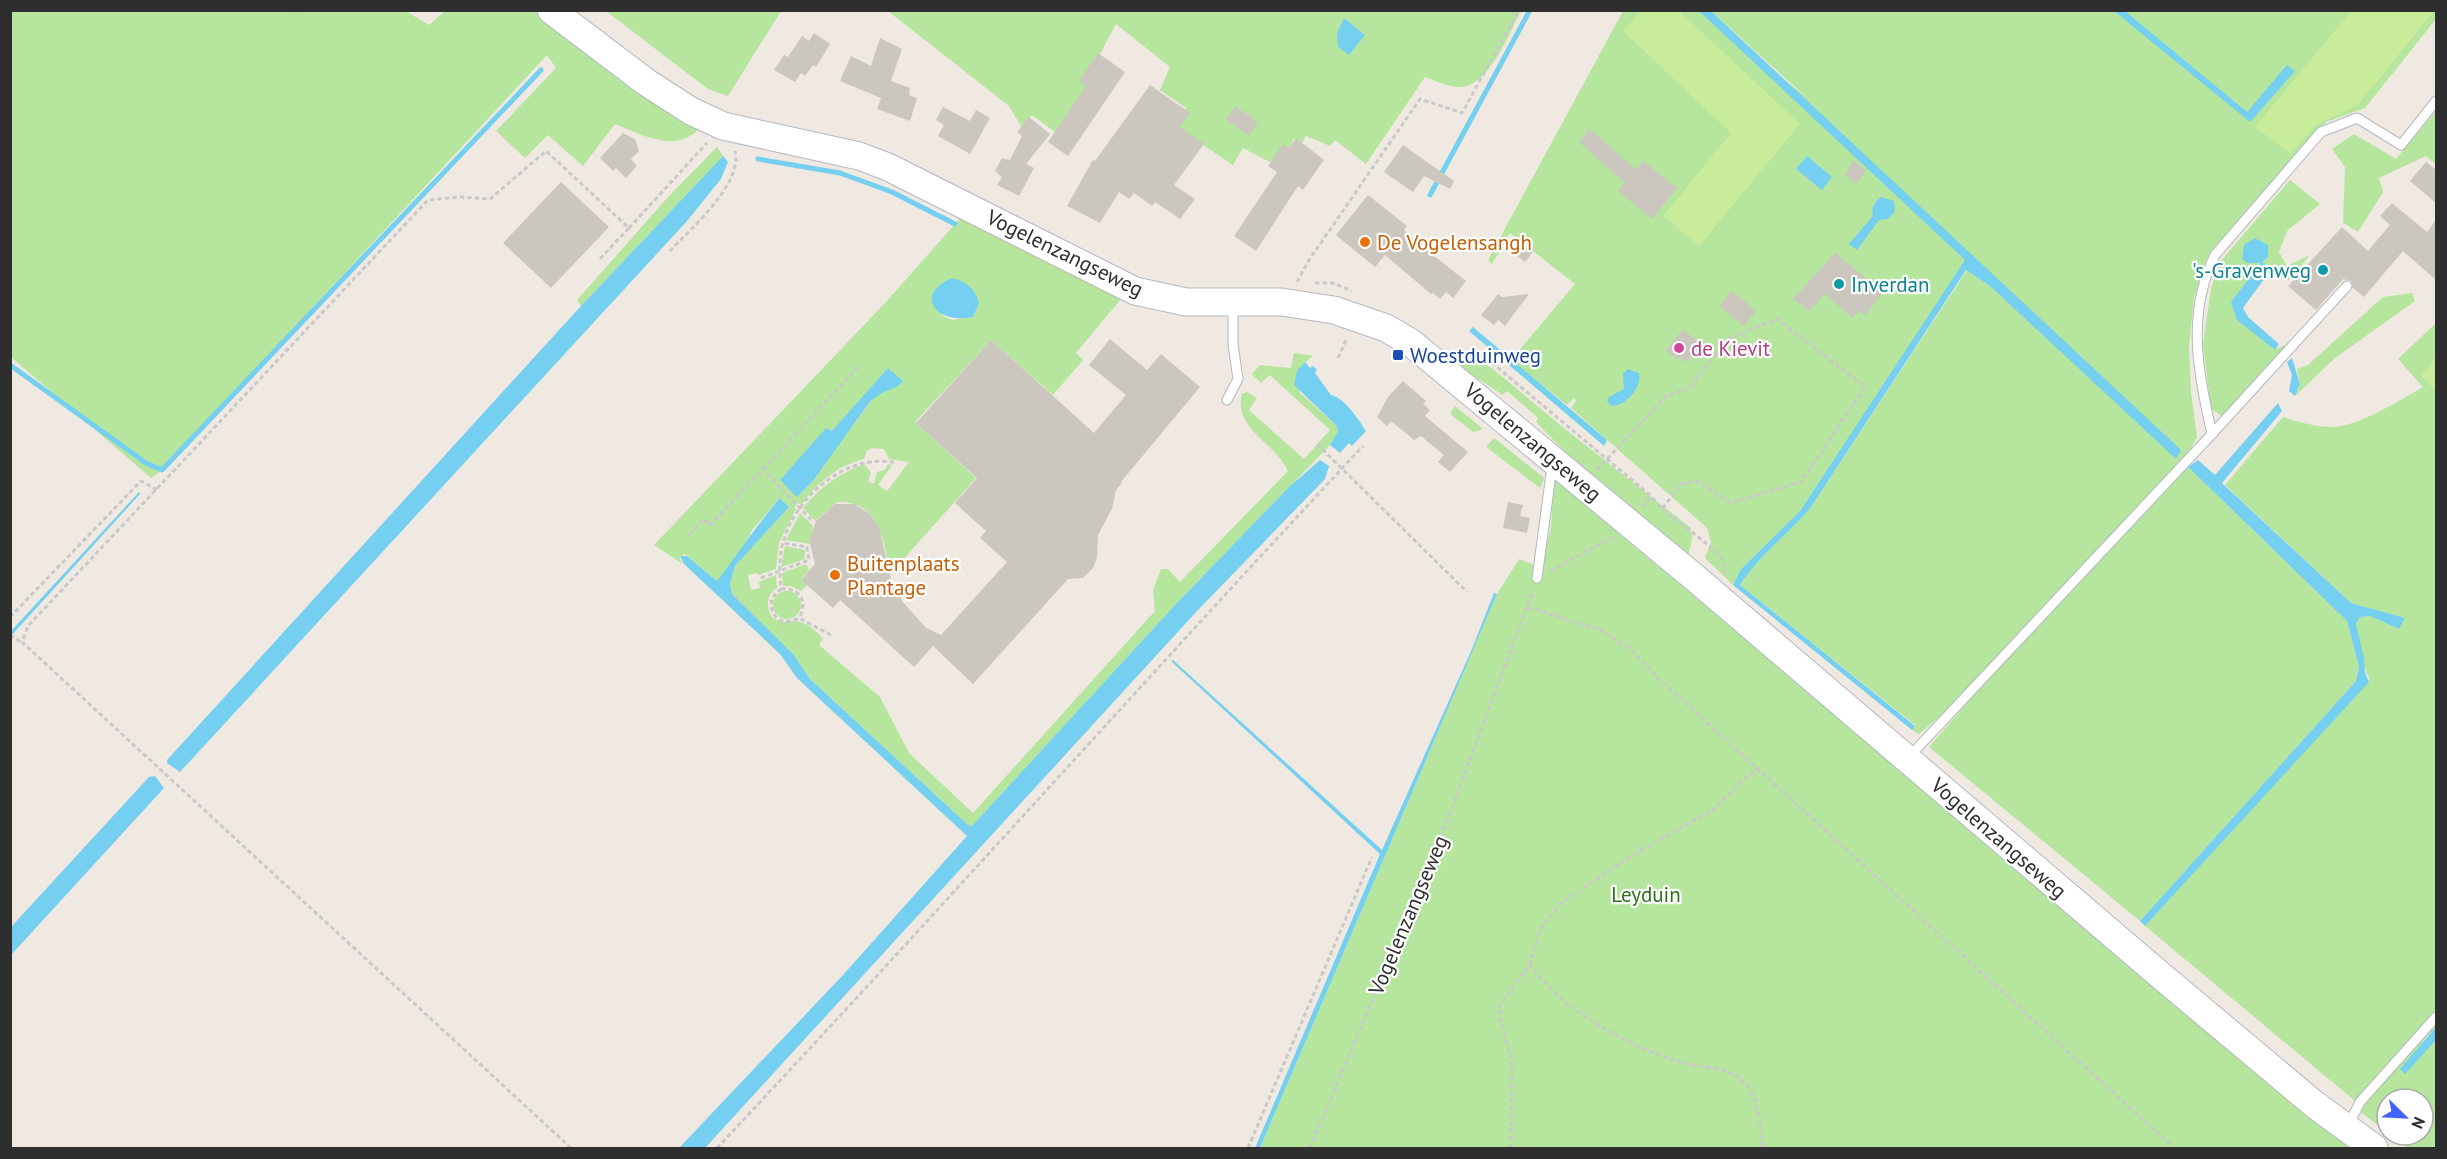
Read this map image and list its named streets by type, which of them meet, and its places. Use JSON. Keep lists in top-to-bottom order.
{
  "streets": {
    "main road": ["Vogelenzangseweg"]
  },
  "parks": ["Leyduin"],
  "places": {
    "other": [
      "De Vogelensangh",
      "'s-Gravenweg",
      "Inverdan",
      "de Kievit",
      "Buitenplaats Plantage"
    ],
    "transit": ["Woestduinweg"]
  },
  "north": "bottom right"
}
